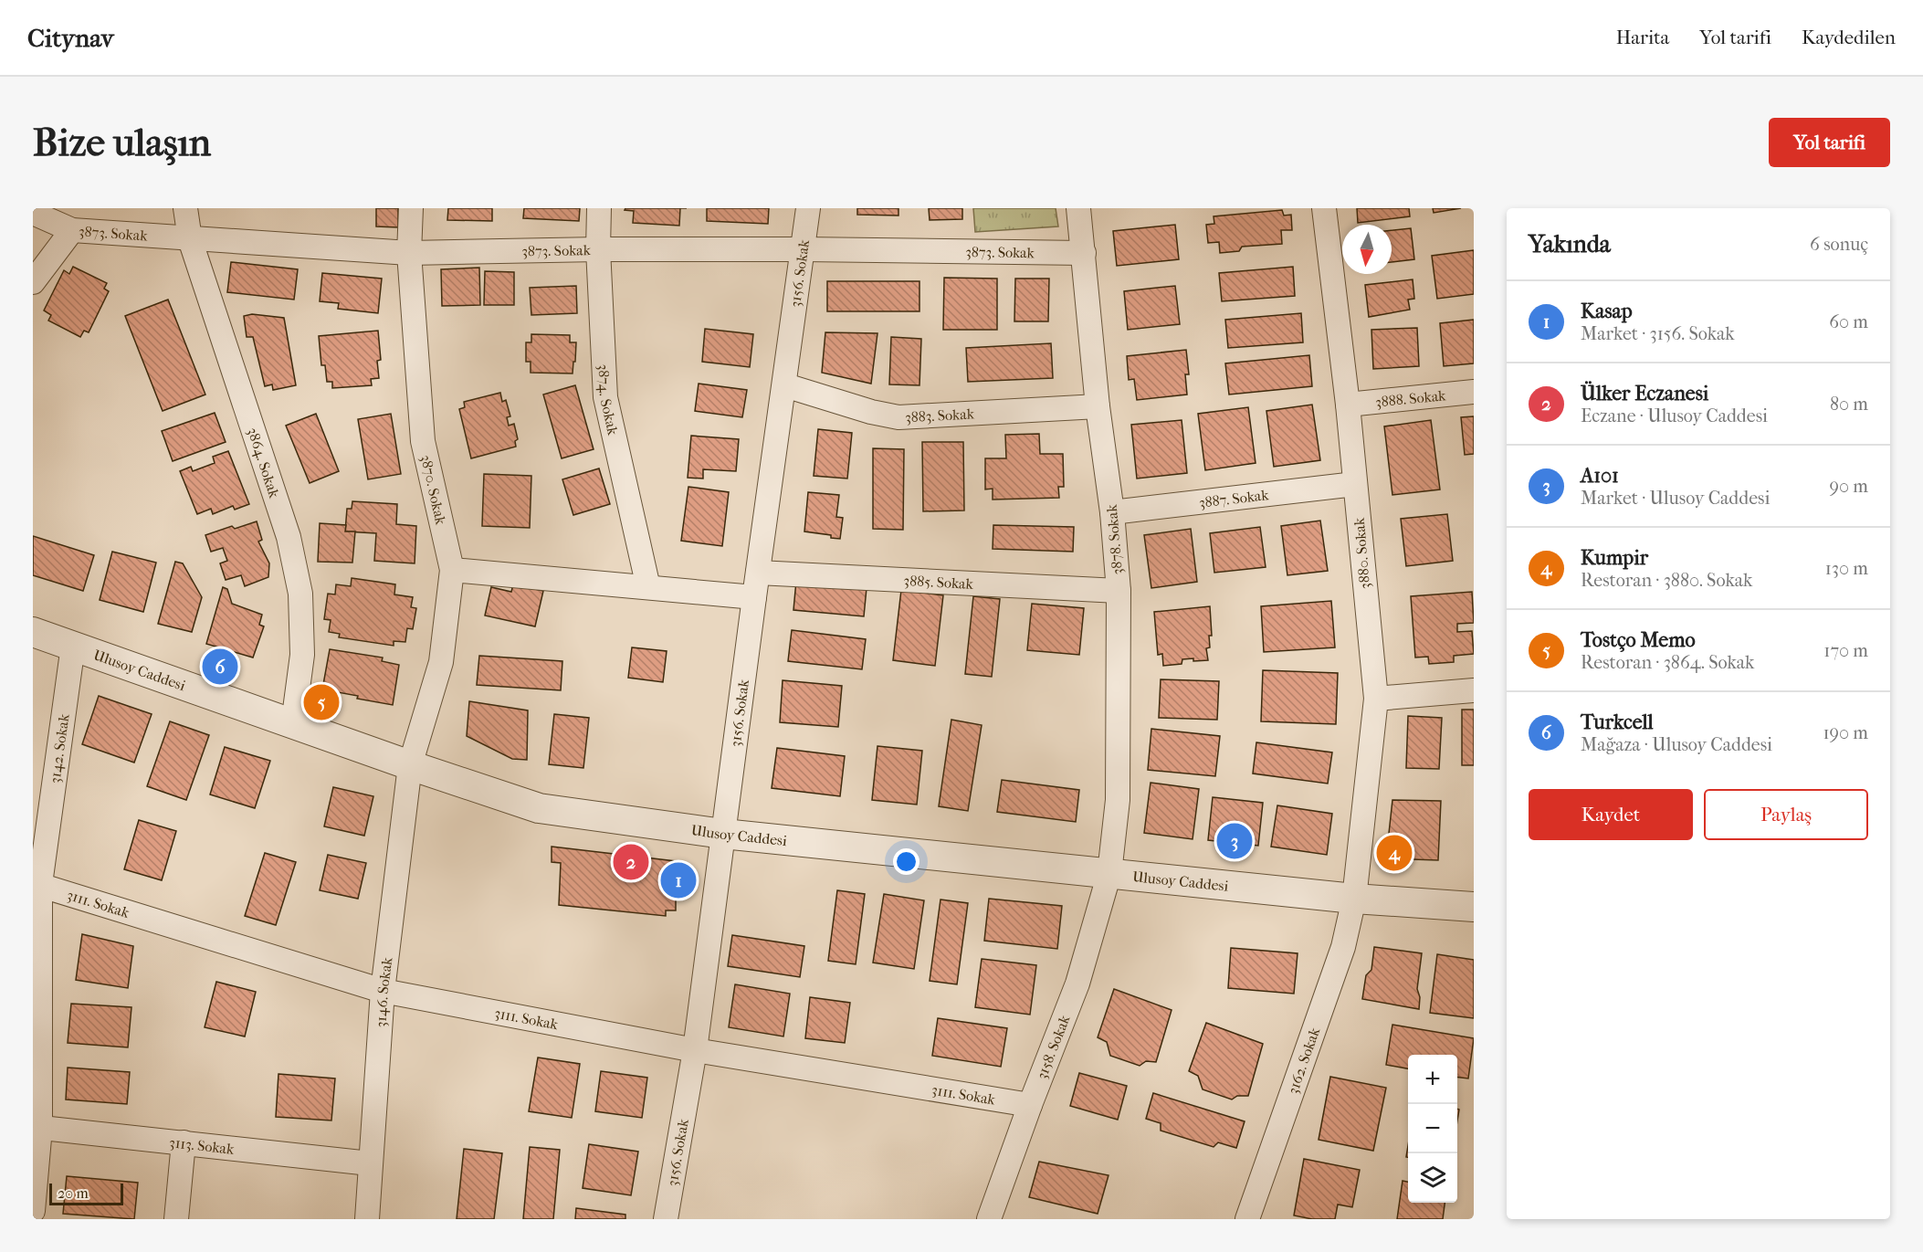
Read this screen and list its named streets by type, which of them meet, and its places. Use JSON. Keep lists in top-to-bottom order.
{
  "streets": {
    "street": [
      "3873. Sokak",
      "3156. Sokak",
      "3888. Sokak",
      "3874. Sokak",
      "3883. Sokak",
      "3864. Sokak",
      "3870. Sokak",
      "3887. Sokak",
      "3878. Sokak",
      "3880. Sokak",
      "3885. Sokak",
      "Ulusoy Caddesi",
      "3142. Sokak",
      "3111. Sokak",
      "3146. Sokak",
      "3158. Sokak",
      "3162. Sokak",
      "3113. Sokak"
    ]
  },
  "crossings": [
    ["3873. Sokak", "3156. Sokak"],
    ["3873. Sokak", "3874. Sokak"],
    ["3873. Sokak", "3864. Sokak"],
    ["3873. Sokak", "3870. Sokak"],
    ["3873. Sokak", "3878. Sokak"],
    ["3156. Sokak", "3883. Sokak"],
    ["3156. Sokak", "3885. Sokak"],
    ["3156. Sokak", "Ulusoy Caddesi"],
    ["3156. Sokak", "3111. Sokak"],
    ["3888. Sokak", "3880. Sokak"],
    ["3883. Sokak", "3878. Sokak"],
    ["3864. Sokak", "Ulusoy Caddesi"],
    ["3870. Sokak", "Ulusoy Caddesi"],
    ["3870. Sokak", "3146. Sokak"],
    ["3887. Sokak", "3878. Sokak"],
    ["3887. Sokak", "3880. Sokak"],
    ["3878. Sokak", "3885. Sokak"],
    ["3878. Sokak", "Ulusoy Caddesi"],
    ["3878. Sokak", "3158. Sokak"],
    ["3880. Sokak", "Ulusoy Caddesi"],
    ["3880. Sokak", "3162. Sokak"],
    ["Ulusoy Caddesi", "3142. Sokak"],
    ["Ulusoy Caddesi", "3146. Sokak"],
    ["Ulusoy Caddesi", "3158. Sokak"],
    ["Ulusoy Caddesi", "3162. Sokak"],
    ["3142. Sokak", "3111. Sokak"],
    ["3142. Sokak", "3113. Sokak"],
    ["3111. Sokak", "3146. Sokak"],
    ["3111. Sokak", "3158. Sokak"],
    ["3146. Sokak", "3113. Sokak"]
  ],
  "scale_bar": "20 m",
  "north": "bottom",
  "page": {
    "header": "Citynav",
    "nav": ["Harita", "Yol tarifi", "Kaydedilen"],
    "buttons": [
      "Yol tarifi",
      ["Kaydet", "Paylaş"]
    ],
    "title": "Bize ulaşın",
    "heading": ["Yakında", "6 sonuç"],
    "list": [
      {
        "mark": "1",
        "name": "Kasap",
        "note": "Market · 3156. Sokak",
        "value": "60 m"
      },
      {
        "mark": "2",
        "name": "Ülker Eczanesi",
        "note": "Eczane · Ulusoy Caddesi",
        "value": "80 m"
      },
      {
        "mark": "3",
        "name": "A101",
        "note": "Market · Ulusoy Caddesi",
        "value": "90 m"
      },
      {
        "mark": "4",
        "name": "Kumpir",
        "note": "Restoran · 3880. Sokak",
        "value": "130 m"
      },
      {
        "mark": "5",
        "name": "Tostço Memo",
        "note": "Restoran · 3864. Sokak",
        "value": "170 m"
      },
      {
        "mark": "6",
        "name": "Turkcell",
        "note": "Mağaza · Ulusoy Caddesi",
        "value": "190 m"
      }
    ],
    "pins": [
      "6",
      "5",
      "3",
      "4",
      "2",
      "1"
    ],
    "map_buttons": ["+", "−"],
    "scale": "20 m"
  }
}
